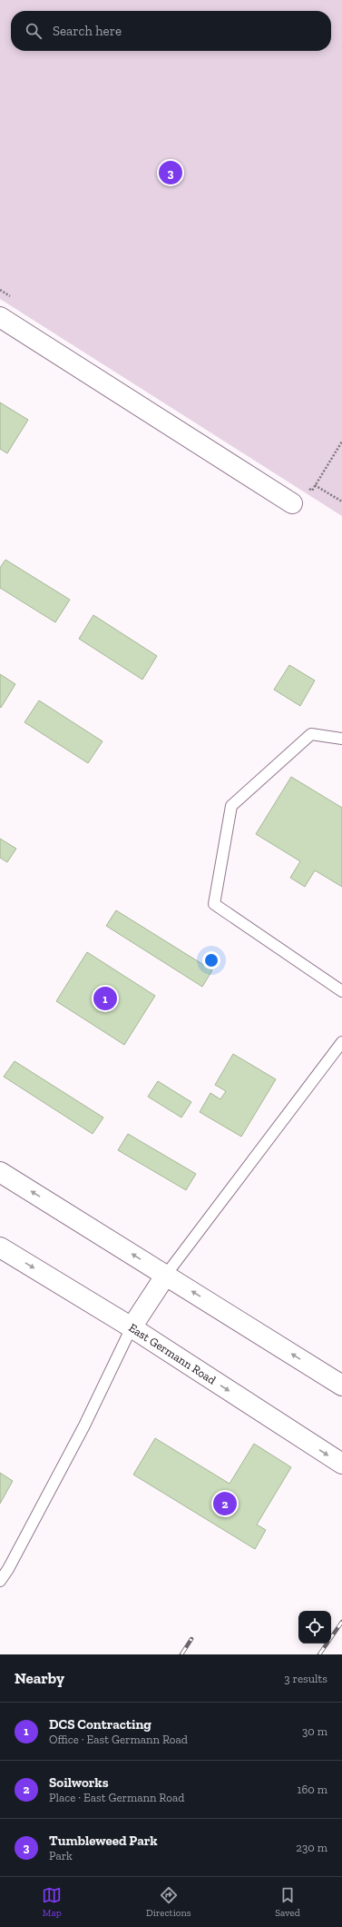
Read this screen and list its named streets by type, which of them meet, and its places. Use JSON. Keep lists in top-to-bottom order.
{
  "streets": {
    "main road": ["East Germann Road"]
  },
  "page": {
    "search": "Search here",
    "pins": ["3", "1", "2"],
    "heading": ["Nearby", "3 results"],
    "list": [
      {
        "mark": "1",
        "name": "DCS Contracting",
        "note": "Office · East Germann Road",
        "value": "30 m"
      },
      {
        "mark": "2",
        "name": "Soilworks",
        "note": "Place · East Germann Road",
        "value": "160 m"
      },
      {
        "mark": "3",
        "name": "Tumbleweed Park",
        "note": "Park",
        "value": "230 m"
      }
    ],
    "nav": ["Map", "Directions", "Saved"]
  }
}
